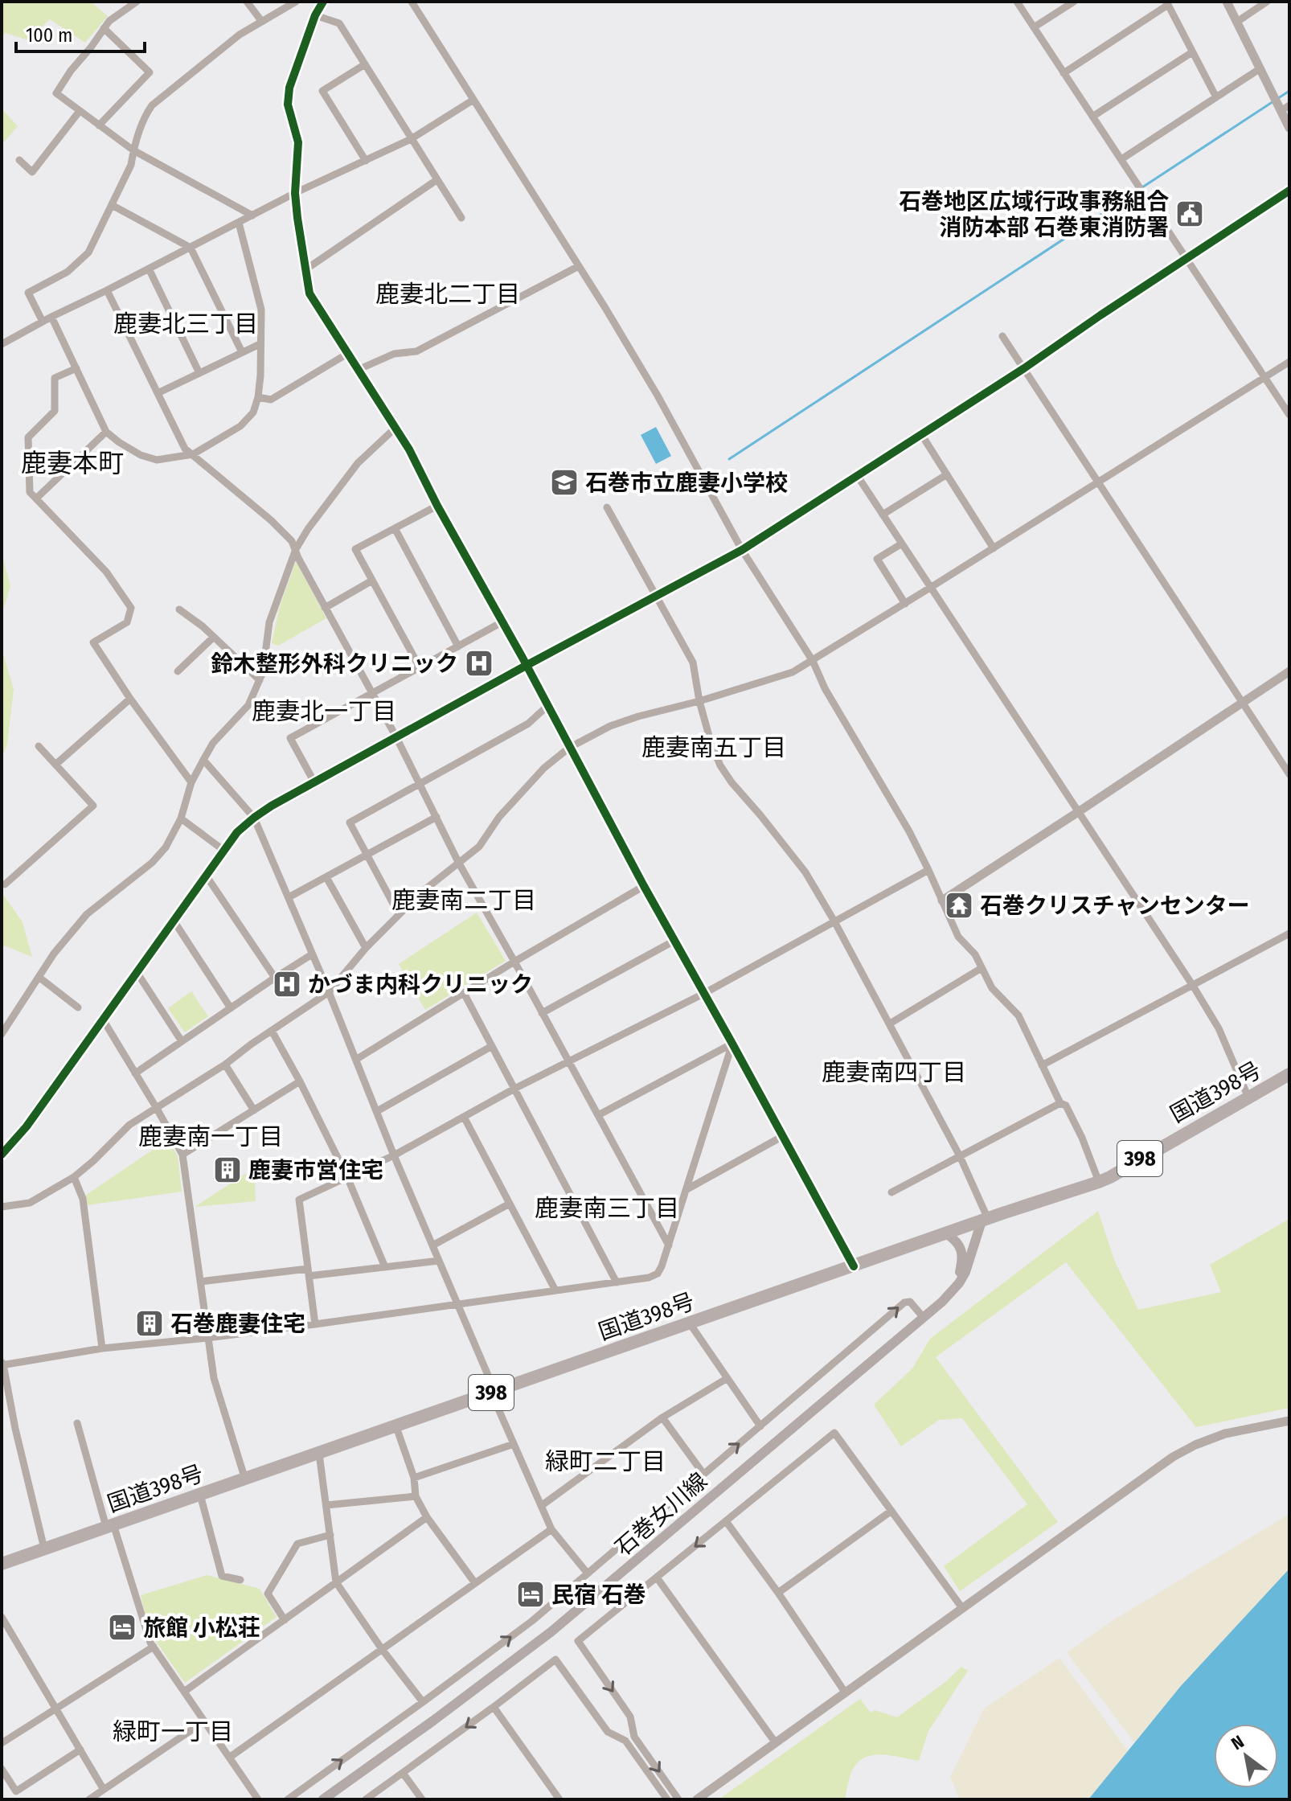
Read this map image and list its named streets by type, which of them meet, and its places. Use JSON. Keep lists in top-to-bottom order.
{
  "streets": {
    "highway": ["国道398号", "398"],
    "main road": ["石巻女川線"]
  },
  "crossings": [
    ["国道398号", "石巻女川線"]
  ],
  "districts": [
    "鹿妻北二丁目",
    "鹿妻北三丁目",
    "鹿妻本町",
    "鹿妻北一丁目",
    "鹿妻南五丁目",
    "鹿妻南二丁目",
    "鹿妻南四丁目",
    "鹿妻南一丁目",
    "鹿妻南三丁目",
    "緑町二丁目",
    "緑町一丁目"
  ],
  "places": {
    "public building": ["石巻地区広域行政事務組合 消防本部 石巻東消防署"],
    "school or university": ["石巻市立鹿妻小学校"],
    "hospital": ["鈴木整形外科クリニック", "かづま内科クリニック"],
    "temple": ["石巻クリスチャンセンター"],
    "building": ["鹿妻市営住宅", "石巻鹿妻住宅"],
    "hotel": ["民宿 石巻", "旅館 小松荘"]
  },
  "scale_bar": "100 m",
  "north": "top left"
}
